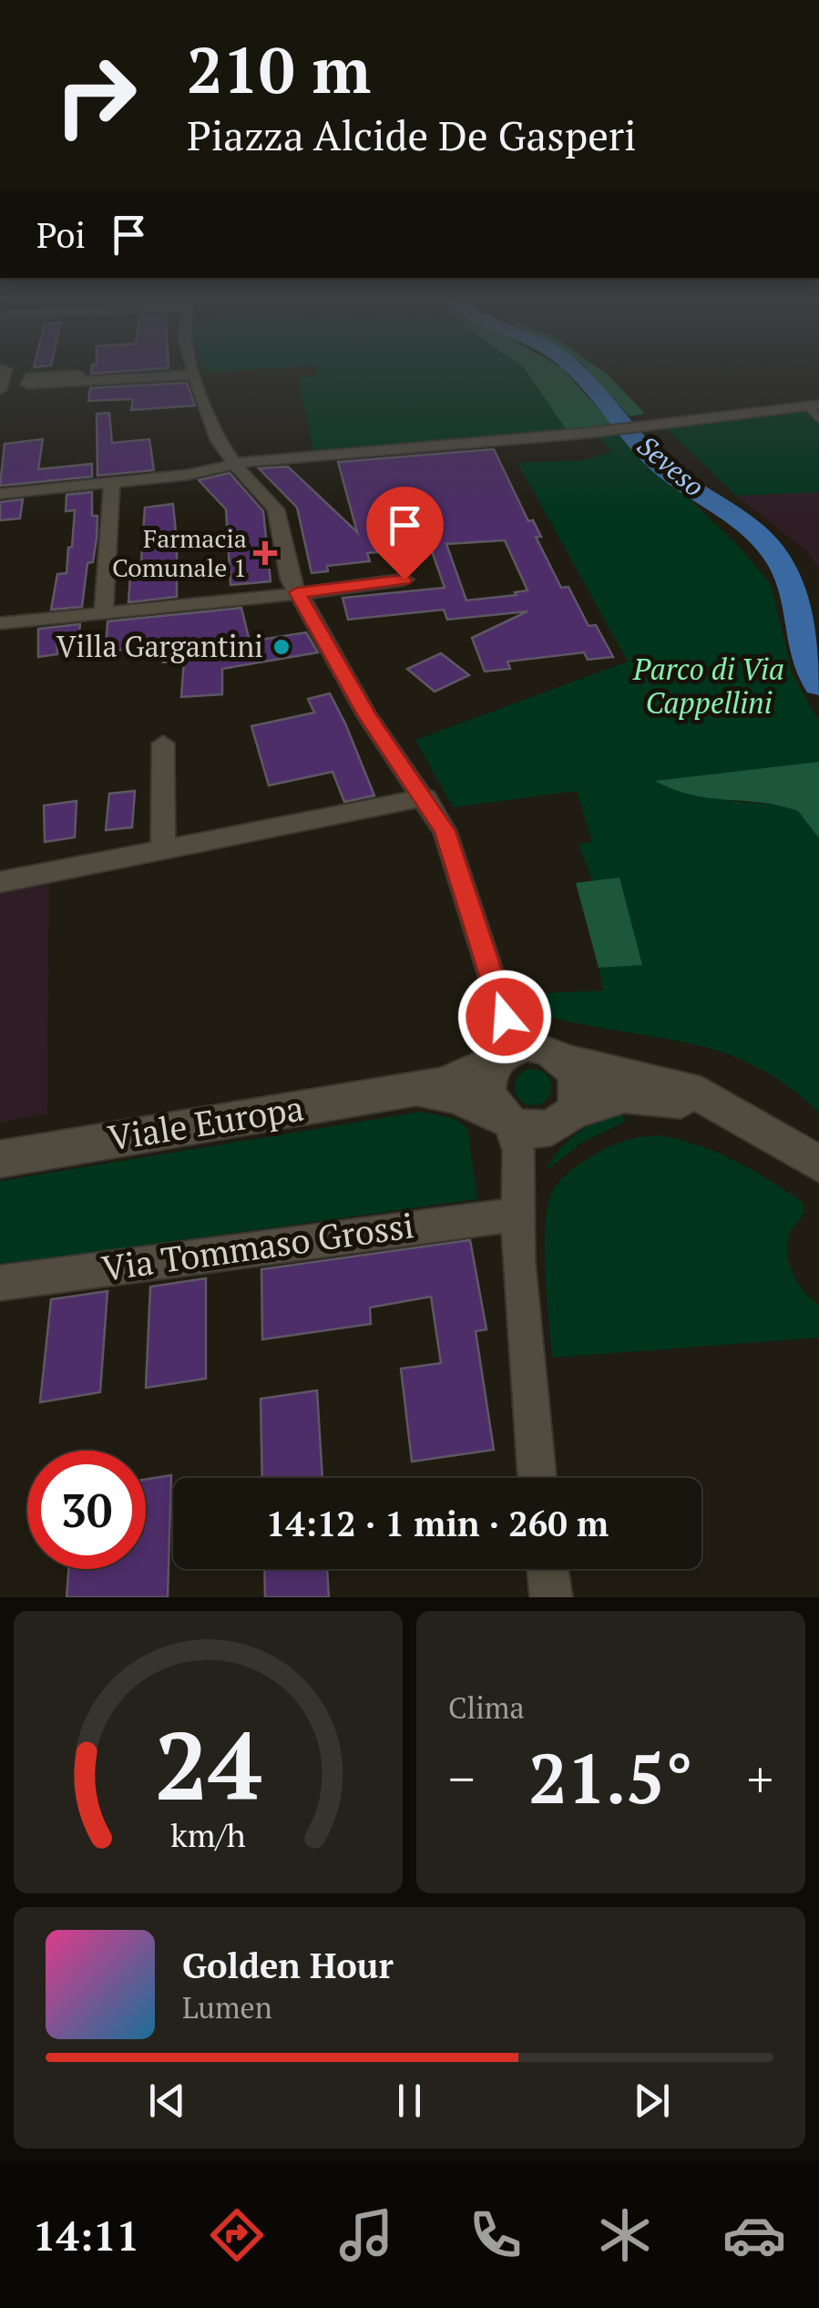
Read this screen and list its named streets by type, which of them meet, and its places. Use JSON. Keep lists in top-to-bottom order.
{
  "streets": {
    "street": ["Viale Europa", "Via Tommaso Grossi"]
  },
  "water": ["Seveso"],
  "parks": ["Parco di Via Cappellini"],
  "places": {
    "health": ["Farmacia Comunale 1"],
    "other": ["Villa Gargantini"]
  },
  "page": {
    "turn": ["210 m", "Piazza Alcide De Gasperi"],
    "then": "Poi",
    "limit": "30",
    "trip": "14:12 · 1 min · 260 m",
    "tile": "Clima",
    "heat": ["−", "21.5°", "+"],
    "song": ["Golden Hour", "Lumen"],
    "tabs": "14:11",
    "gauge": ["24", "km/h"]
  }
}
